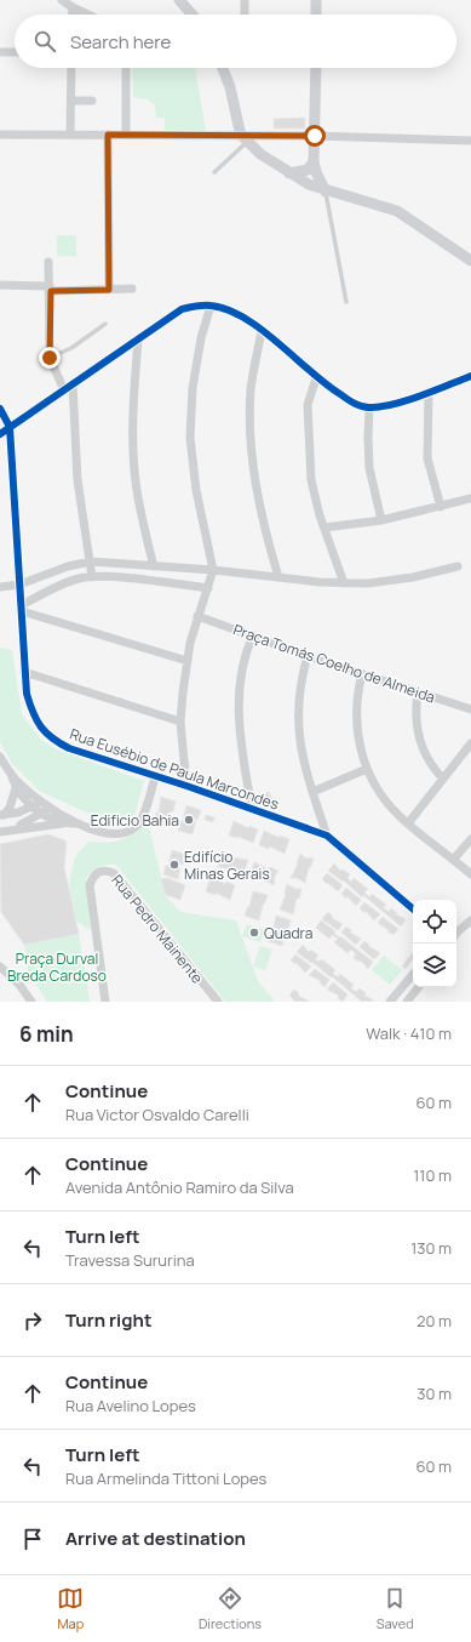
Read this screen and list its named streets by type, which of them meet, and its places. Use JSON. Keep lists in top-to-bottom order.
{
  "streets": {
    "street": ["Praça Tomás Coelho de Almeida", "Rua Eusébio de Paula Marcondes", "Rua Pedro Mainente"]
  },
  "parks": ["Praça Durval Breda Cardoso"],
  "places": ["Edificio Bahia", "Edifício Minas Gerais", "Quadra"],
  "page": {
    "search": "Search here",
    "heading": ["6 min", "Walk · 410 m"],
    "list": [
      ["Continue", "Rua Victor Osvaldo Carelli", "60 m"],
      ["Continue", "Avenida Antônio Ramiro da Silva", "110 m"],
      ["Turn left", "Travessa Sururina", "130 m"],
      ["Turn right", "20 m"],
      ["Continue", "Rua Avelino Lopes", "30 m"],
      ["Turn left", "Rua Armelinda Tittoni Lopes", "60 m"],
      "Arrive at destination"
    ],
    "nav": ["Map", "Directions", "Saved"]
  }
}
